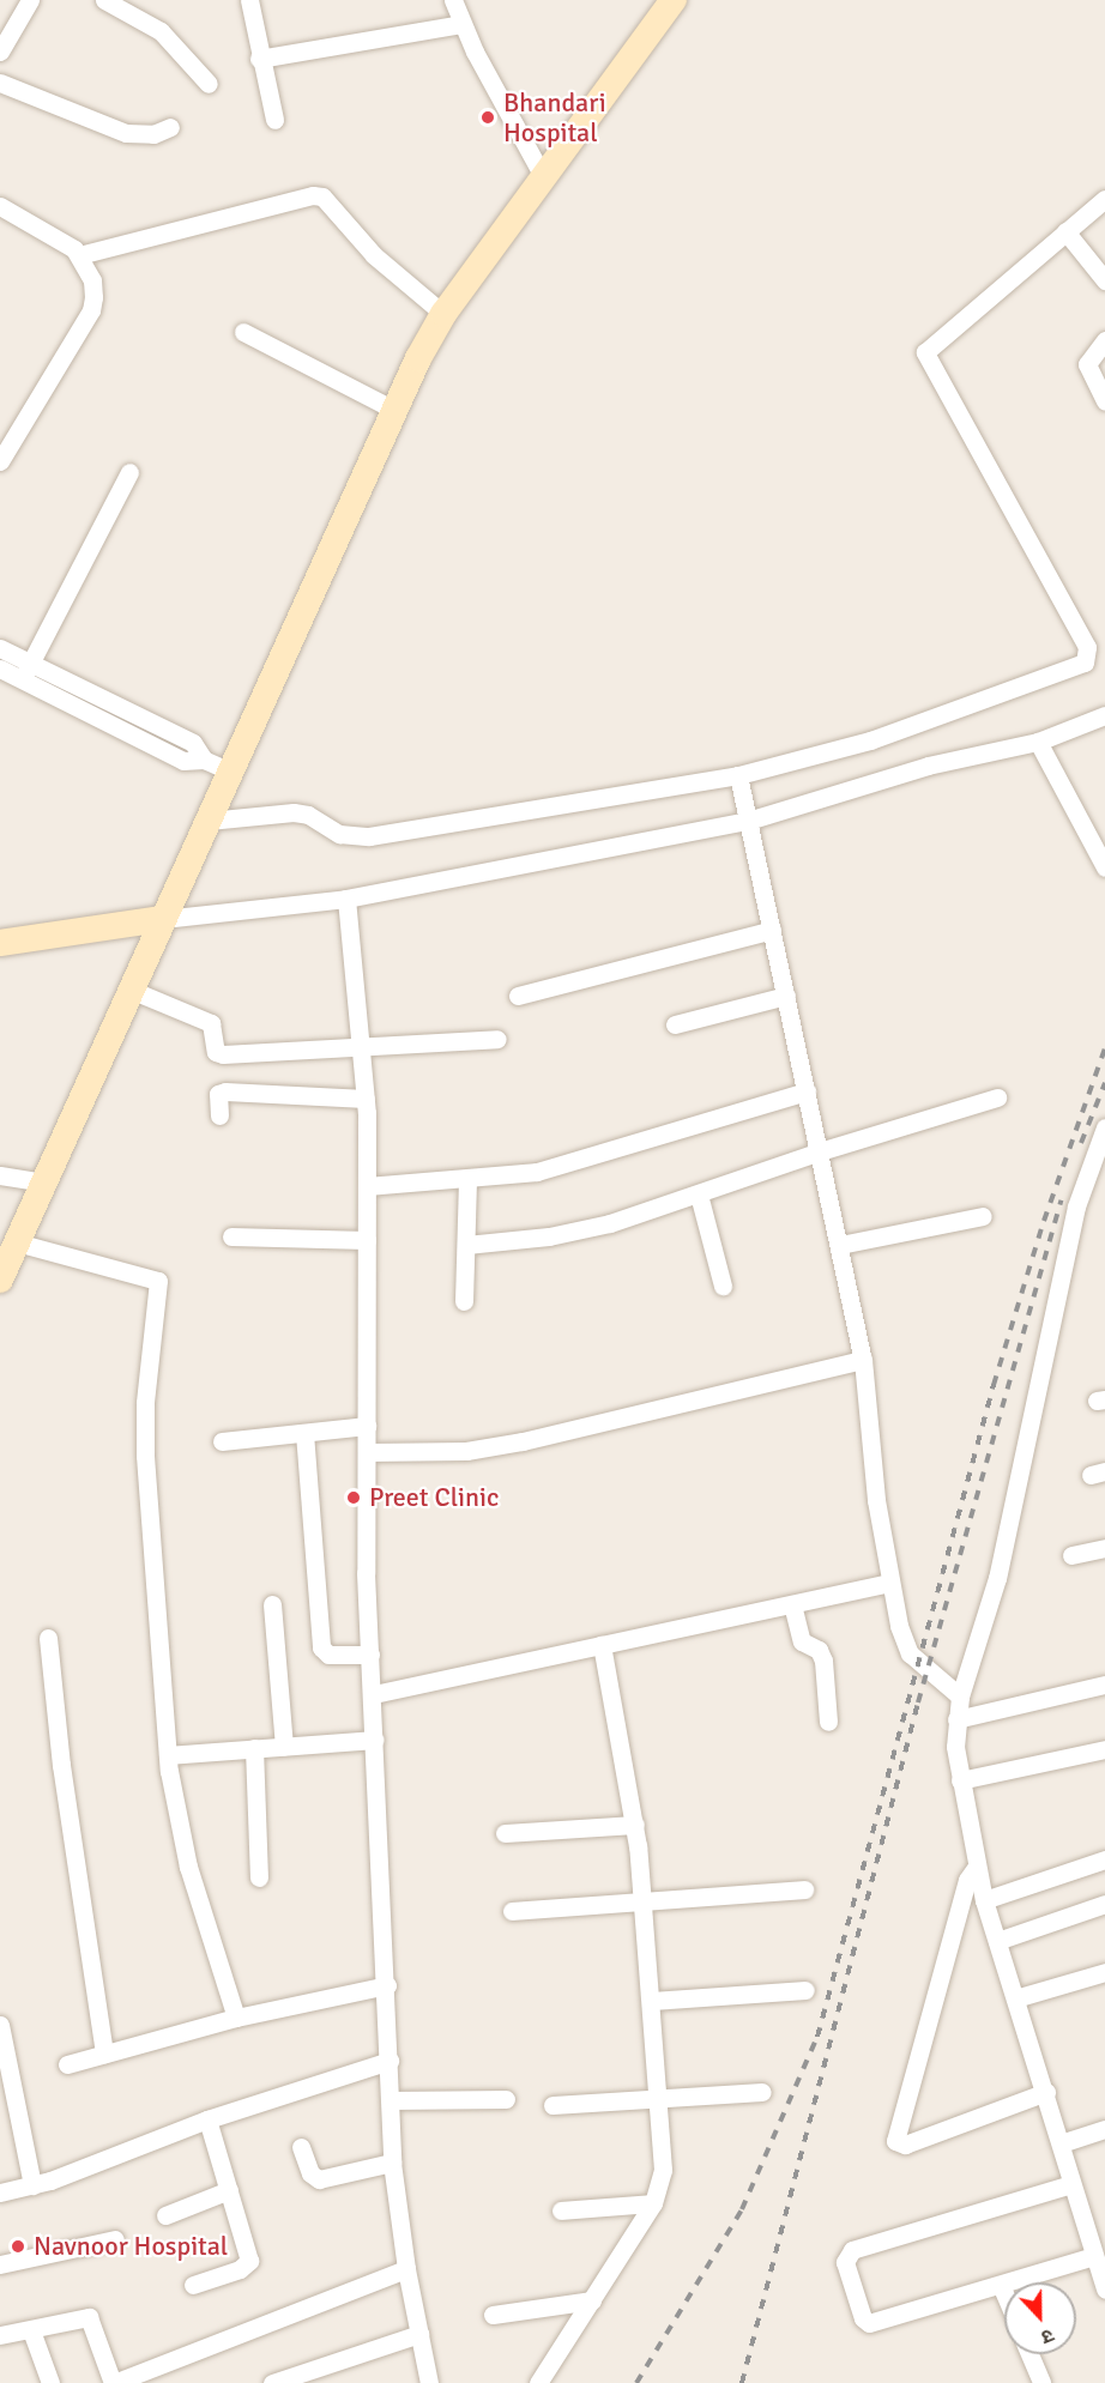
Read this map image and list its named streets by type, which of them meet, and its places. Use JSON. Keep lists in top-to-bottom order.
{
  "places": ["Bhandari Hospital", "Preet Clinic", "Navnoor Hospital"],
  "north": "bottom"
}
